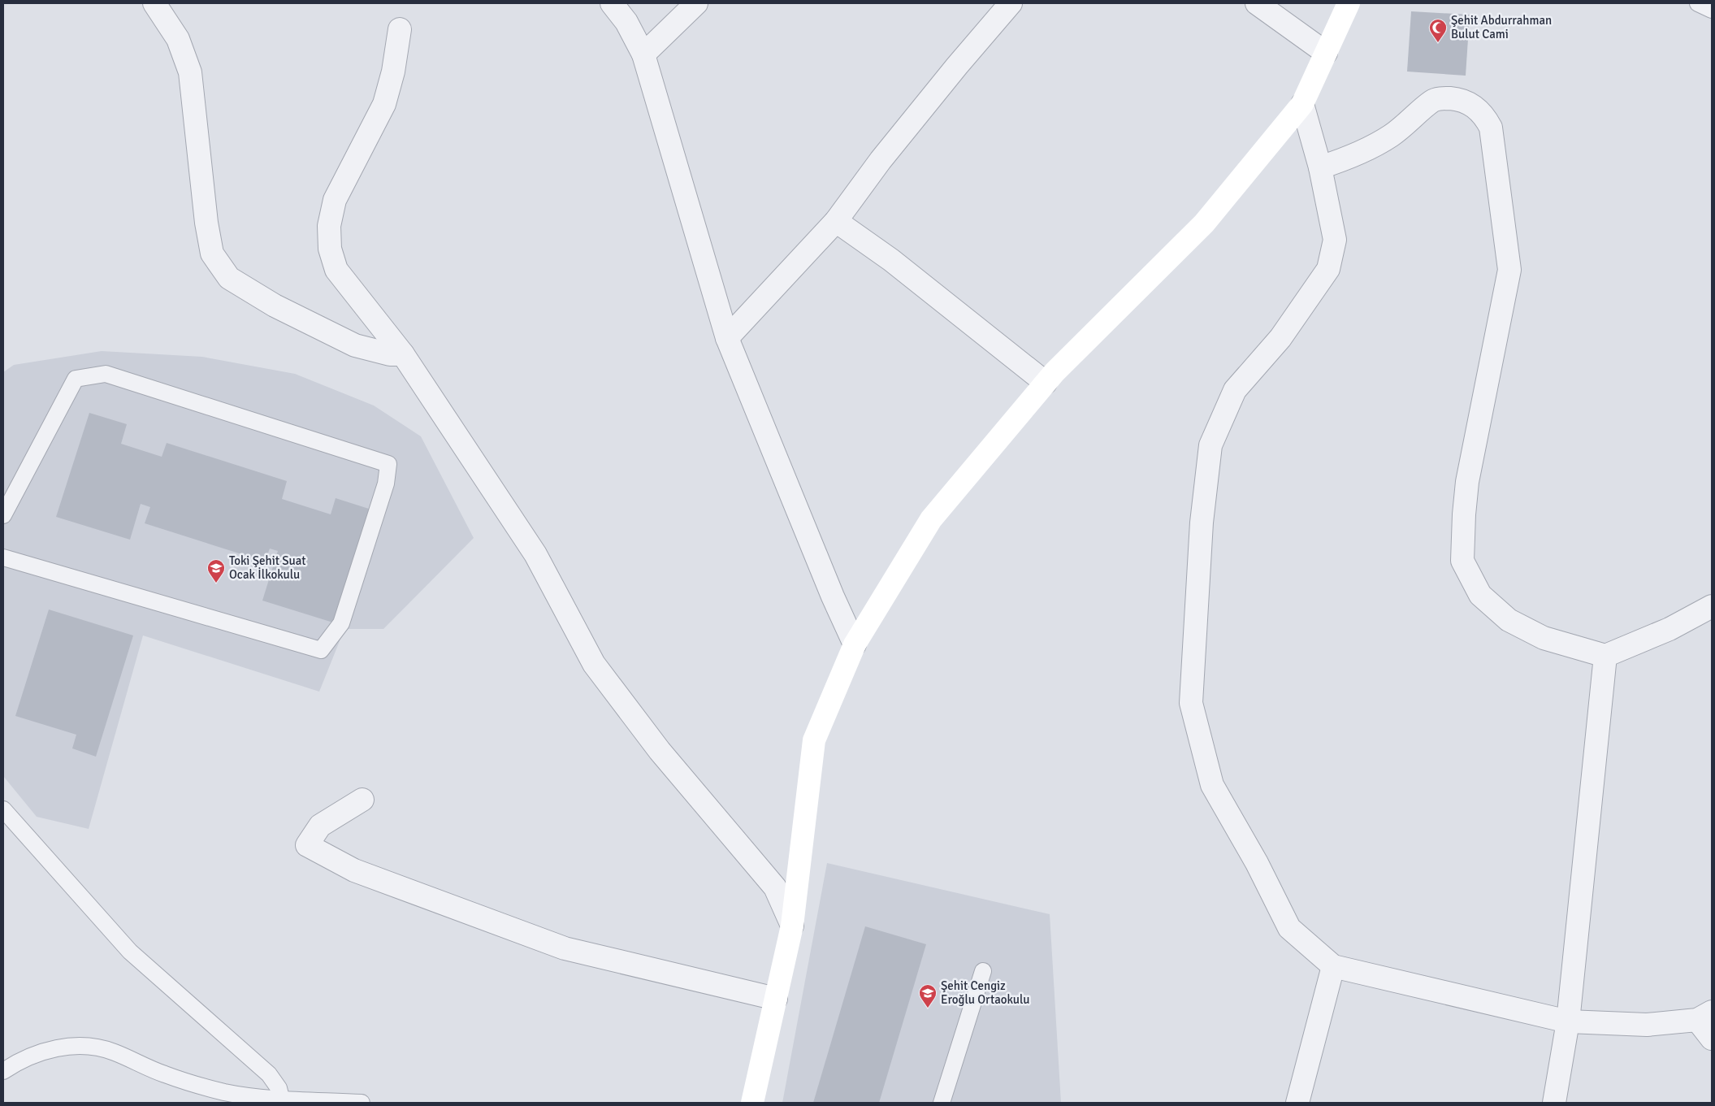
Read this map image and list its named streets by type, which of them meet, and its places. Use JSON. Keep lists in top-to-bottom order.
{
  "places": {
    "mosque": ["Şehit Abdurrahman Bulut Cami"],
    "school or university": ["Toki Şehit Suat Ocak İlkokulu", "Şehit Cengiz Eroğlu Ortaokulu"]
  }
}
